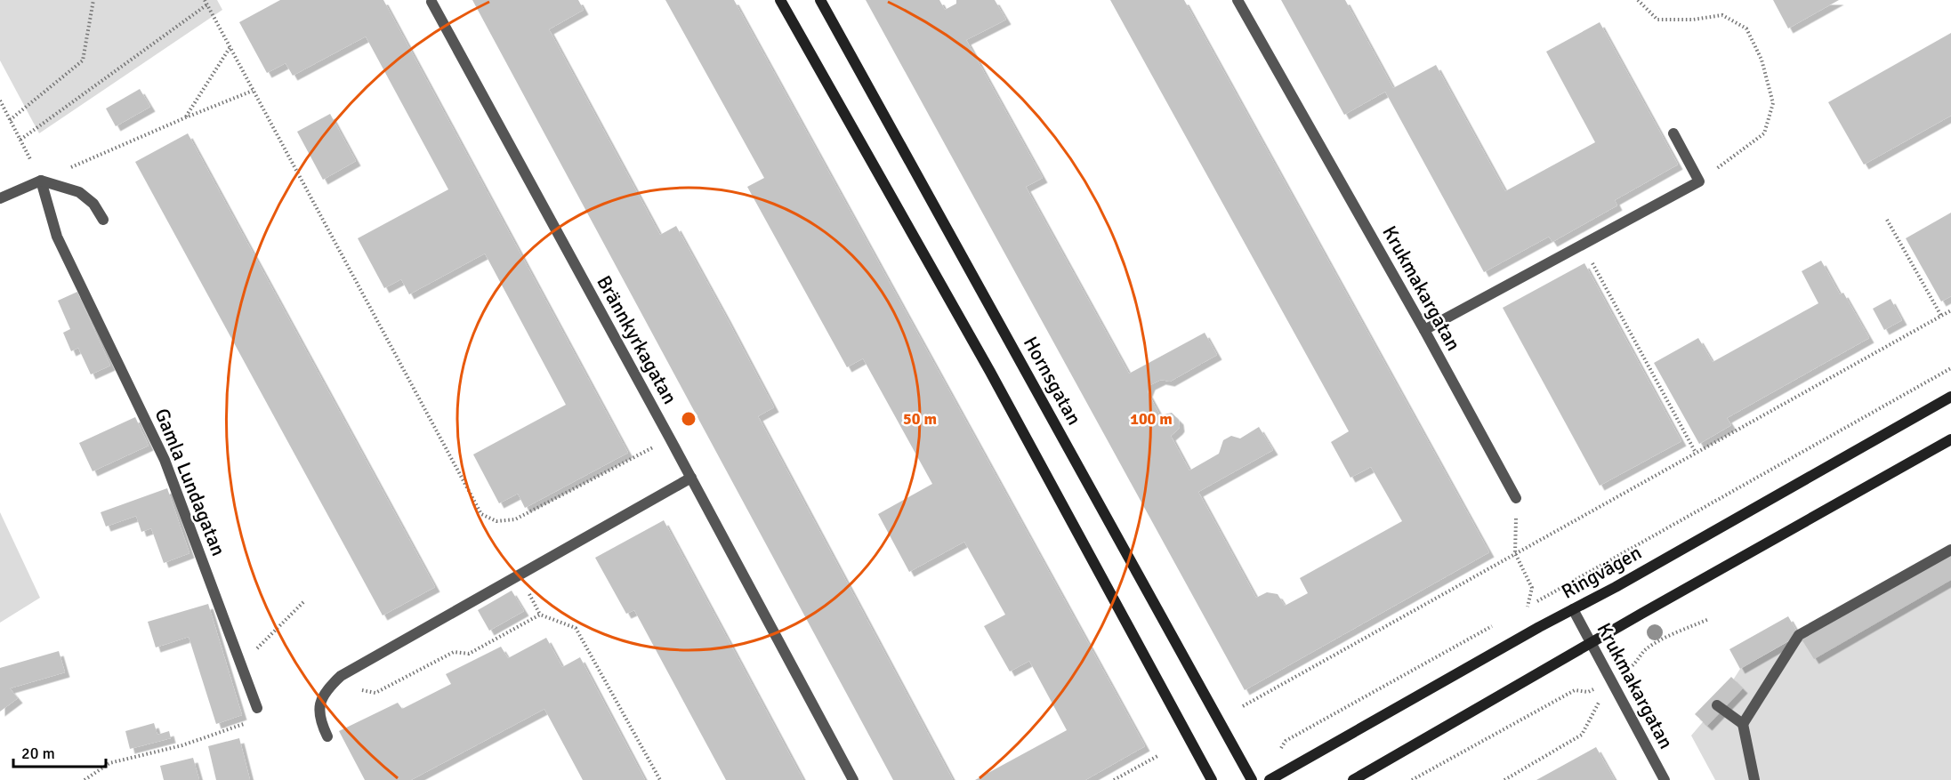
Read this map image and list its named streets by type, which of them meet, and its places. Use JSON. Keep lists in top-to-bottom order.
{
  "streets": {
    "street": [
      "Krukmakargatan",
      "Brännkyrkagatan",
      "Hornsgatan",
      "Gamla Lundagatan",
      "Ringvägen"
    ]
  },
  "crossings": [
    ["Krukmakargatan", "Ringvägen"]
  ],
  "scale_bar": "20 m",
  "rings": ["50 m", "100 m"]
}
